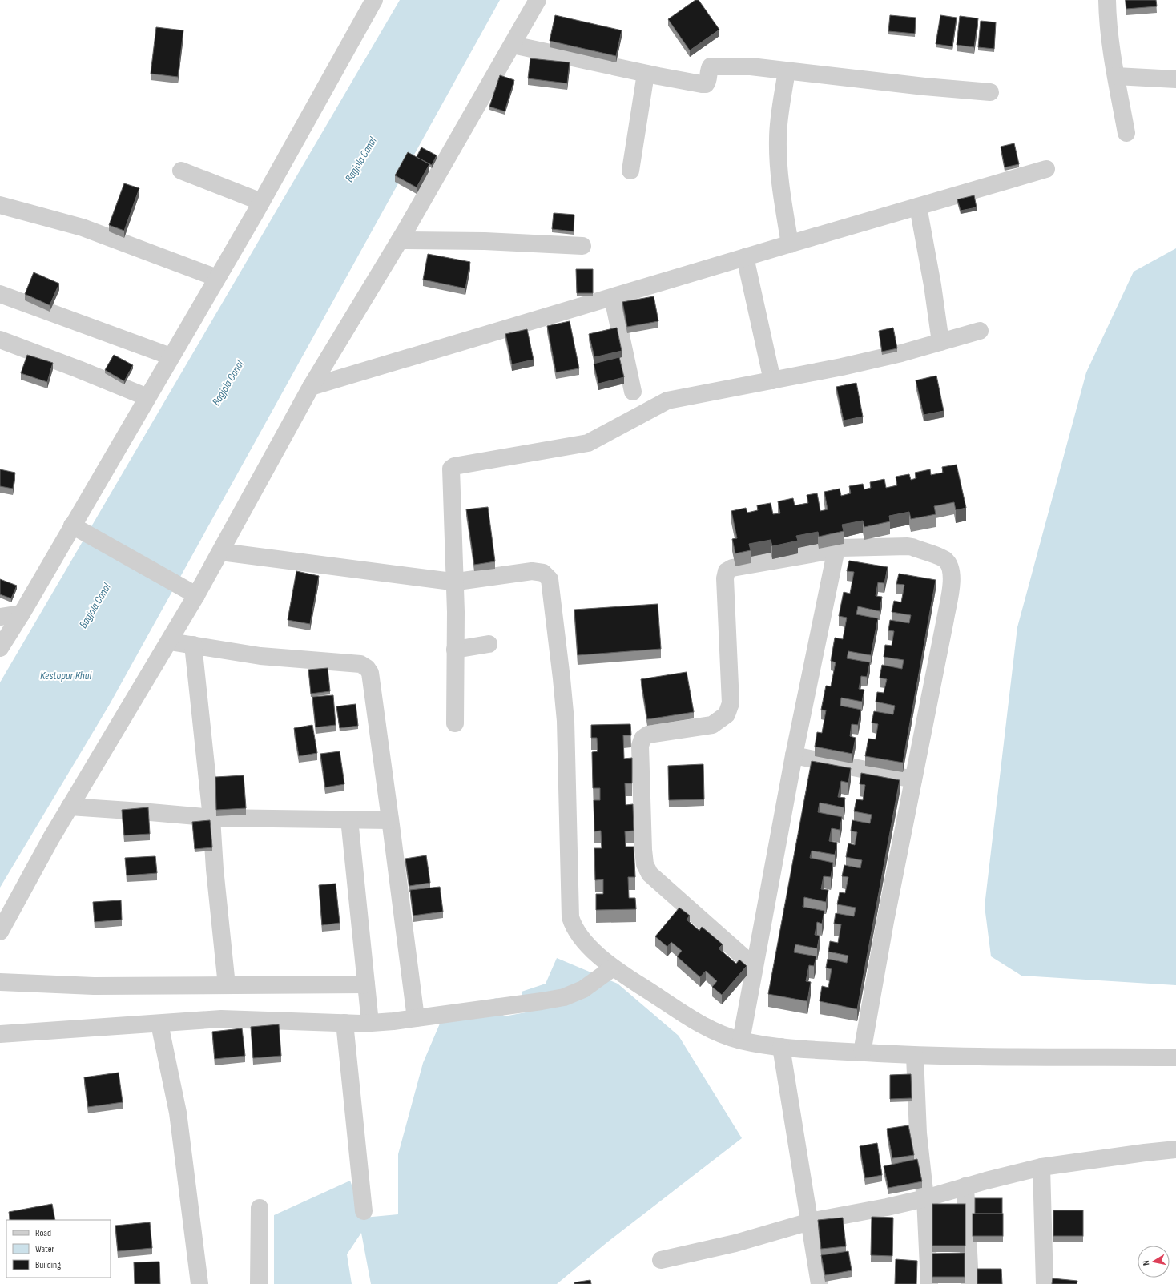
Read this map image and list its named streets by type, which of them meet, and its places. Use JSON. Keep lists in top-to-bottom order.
{
  "water": ["Bagjola Canal", "Kestopur Khal"],
  "legend": ["Road", "Water", "Building"],
  "north": "left"
}
